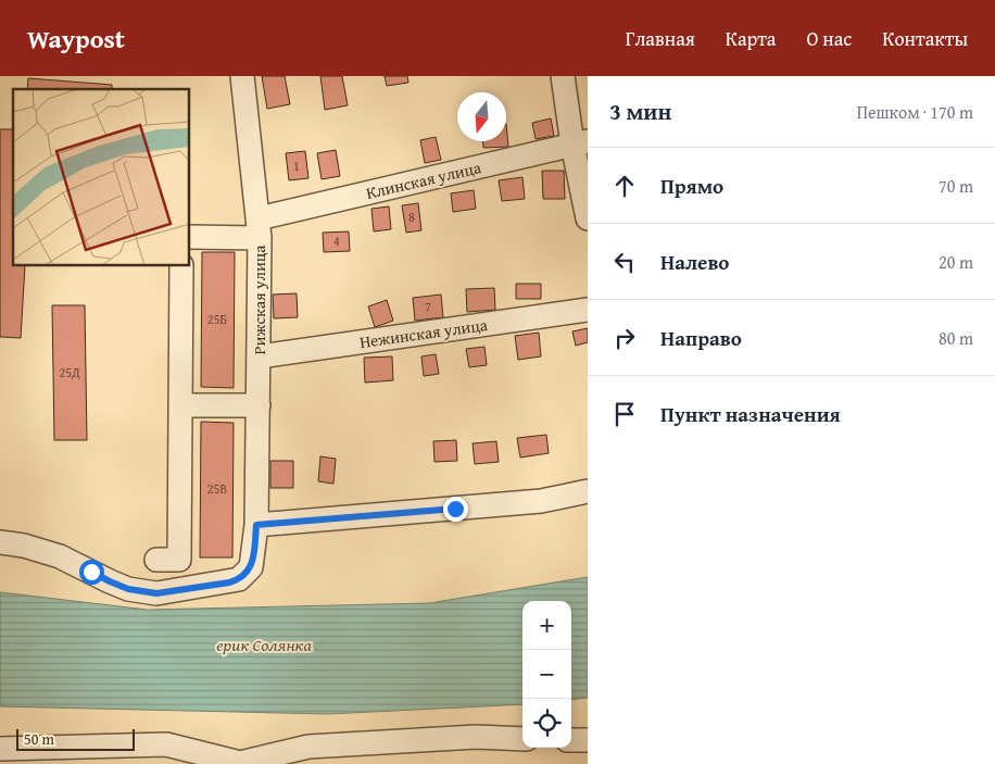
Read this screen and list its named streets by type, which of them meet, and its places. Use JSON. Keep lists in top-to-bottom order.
{
  "streets": {
    "street": ["Клинская улица", "Рижская улица", "Нежинская улица"]
  },
  "crossings": [
    ["Клинская улица", "Рижская улица"],
    ["Рижская улица", "Нежинская улица"]
  ],
  "water": ["ерик Солянка"],
  "house_numbers": [
    "1",
    "8",
    "4",
    "7",
    "25Б",
    "25Д",
    "25В"
  ],
  "scale_bar": "50 m",
  "north": "bottom",
  "page": {
    "header": "Waypost",
    "nav": [
      "Главная",
      "Карта",
      "О нас",
      "Контакты"
    ],
    "heading": ["3 мин", "Пешком · 170 m"],
    "list": [
      ["Прямо", "70 m"],
      ["Налево", "20 m"],
      ["Направо", "80 m"],
      "Пункт назначения"
    ],
    "map_buttons": ["+", "−"],
    "scale": "50 m"
  }
}
